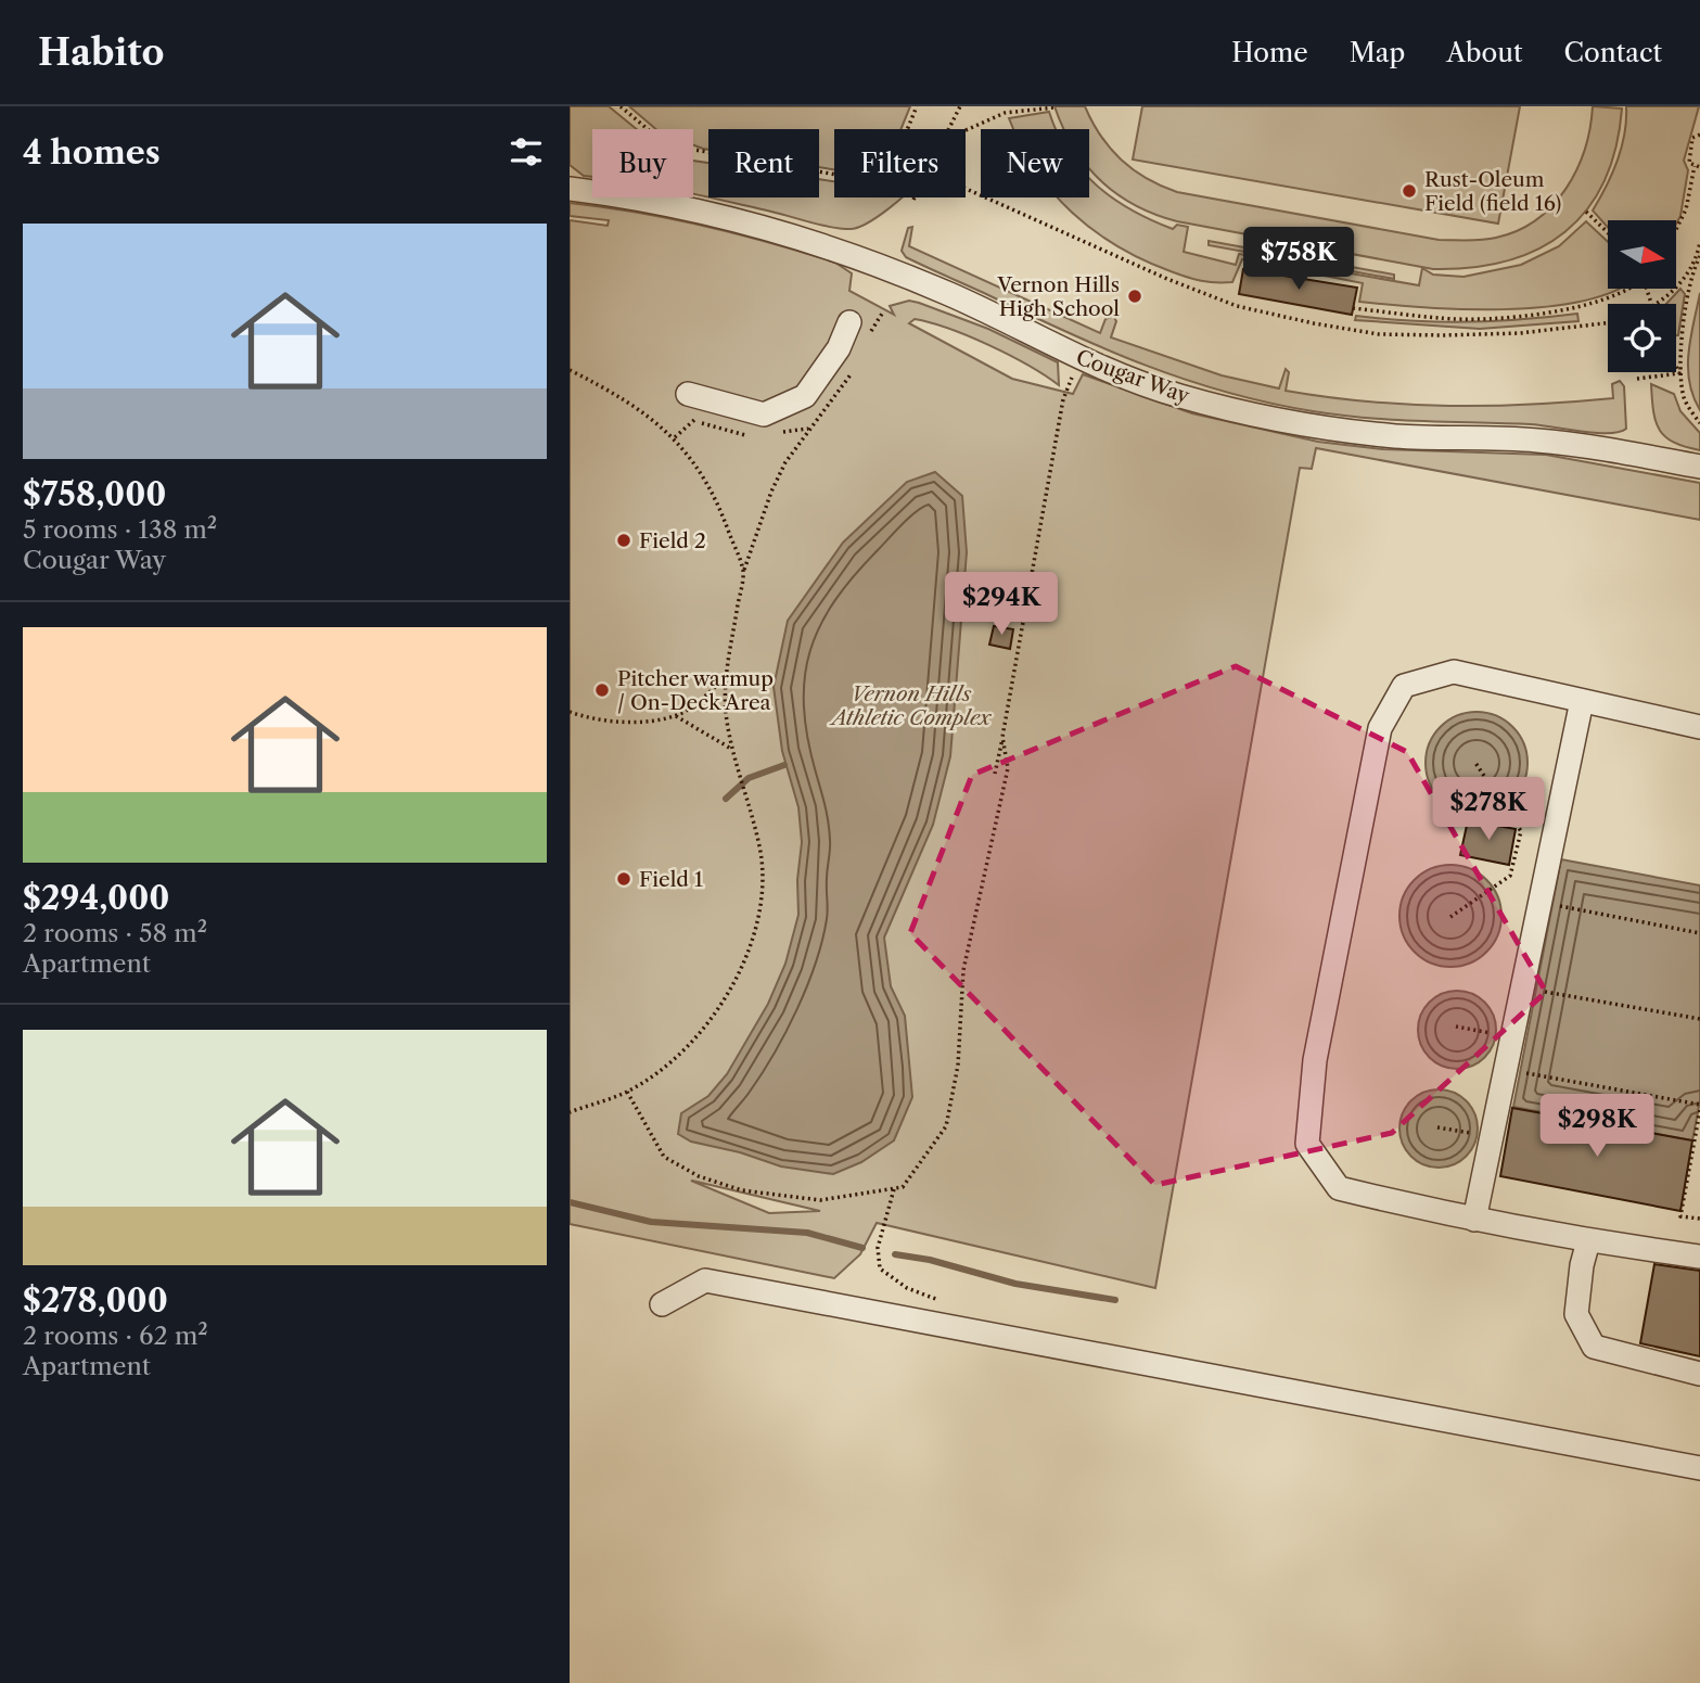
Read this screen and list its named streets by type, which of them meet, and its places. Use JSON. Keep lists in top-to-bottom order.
{
  "streets": {
    "street": ["Cougar Way"]
  },
  "parks": ["Vernon Hills Athletic Complex"],
  "places": [
    "Rust-Oleum Field (field 16)",
    "Vernon Hills High School",
    "Field 2",
    "Pitcher warmup / On-Deck Area",
    "Field 1"
  ],
  "north": "right",
  "page": {
    "header": "Habito",
    "nav": [
      "Home",
      "Map",
      "About",
      "Contact"
    ],
    "heading": "4 homes",
    "chip": [
      "Buy",
      "Rent",
      "Filters",
      "New"
    ],
    "list": [
      {
        "name": "$758,000",
        "note": "5 rooms · 138 m² · Cougar Way"
      },
      {
        "name": "$294,000",
        "note": "2 rooms · 58 m² · Apartment"
      },
      {
        "name": "$278,000",
        "note": "2 rooms · 62 m² · Apartment"
      }
    ],
    "price": [
      "$758K",
      "$294K",
      "$278K",
      "$298K"
    ]
  }
}
